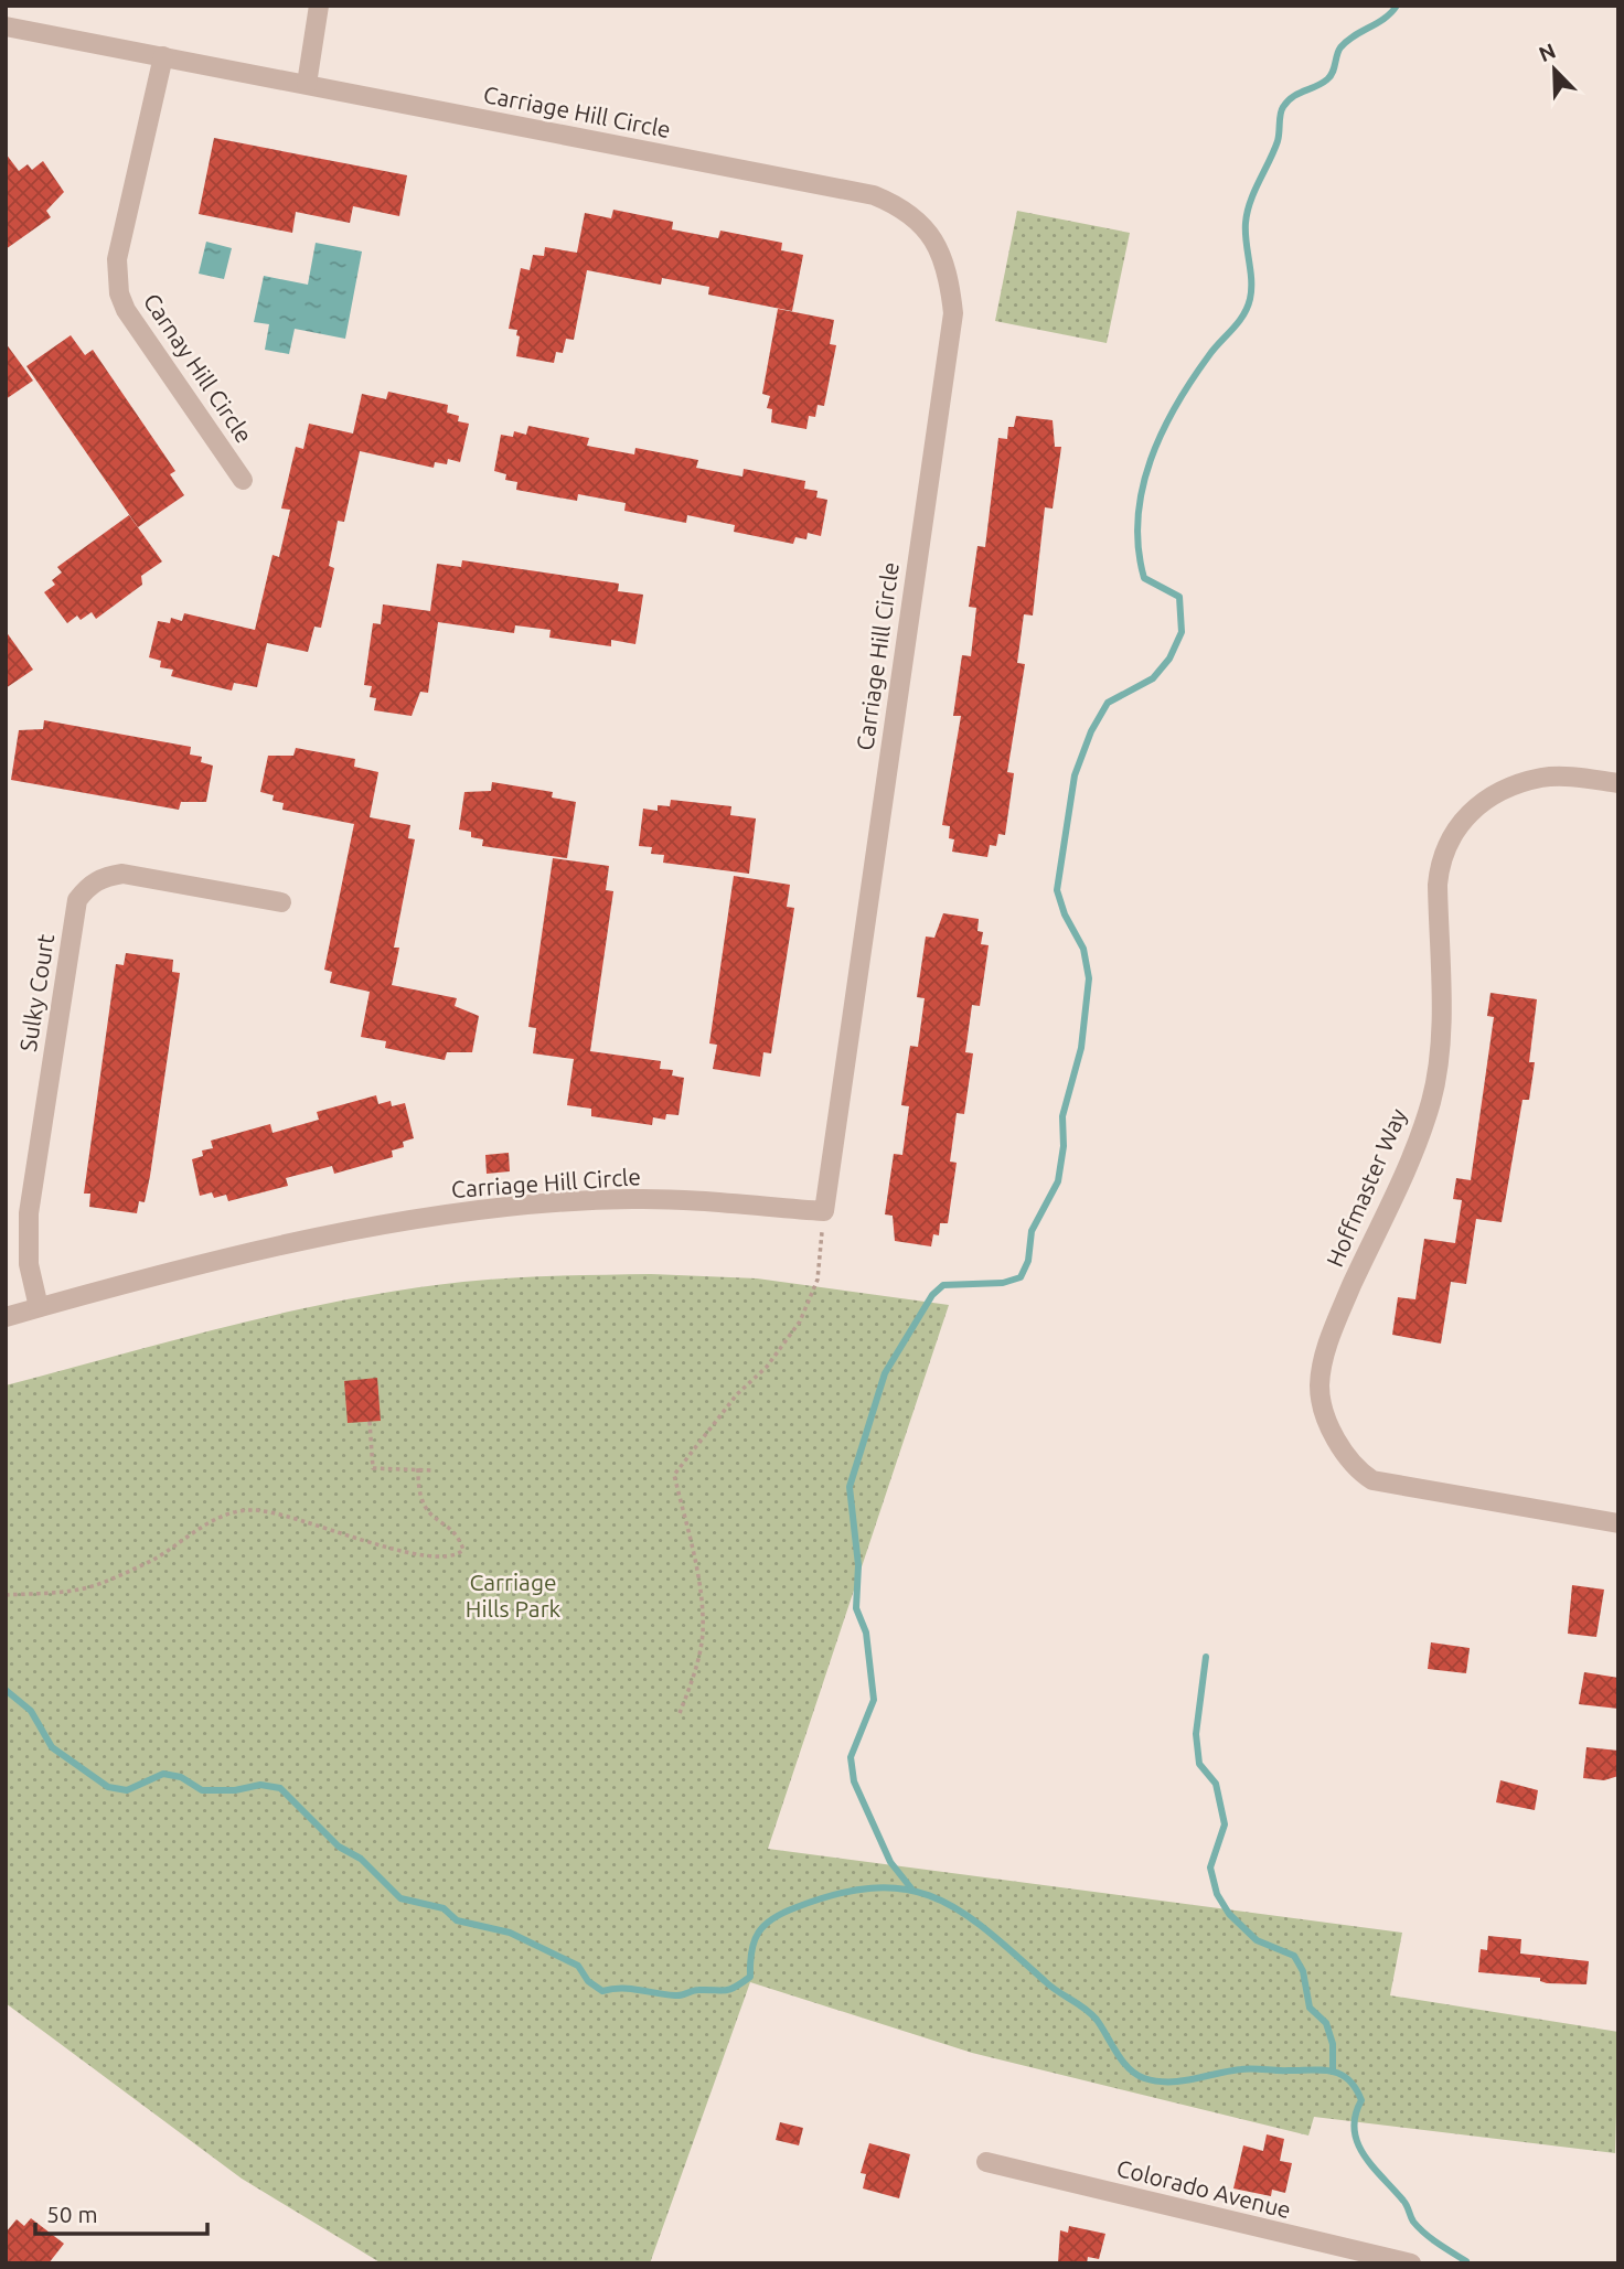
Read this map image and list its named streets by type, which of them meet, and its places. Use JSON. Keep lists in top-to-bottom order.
{
  "streets": {
    "street": [
      "Carriage Hill Circle",
      "Carnay Hill Circle",
      "Sulky Court",
      "Hoffmaster Way",
      "Colorado Avenue"
    ]
  },
  "crossings": [
    ["Carriage Hill Circle", "Carnay Hill Circle"],
    ["Carriage Hill Circle", "Sulky Court"]
  ],
  "parks": ["Carriage Hills Park"],
  "scale_bar": "50 m",
  "north": "top left"
}
